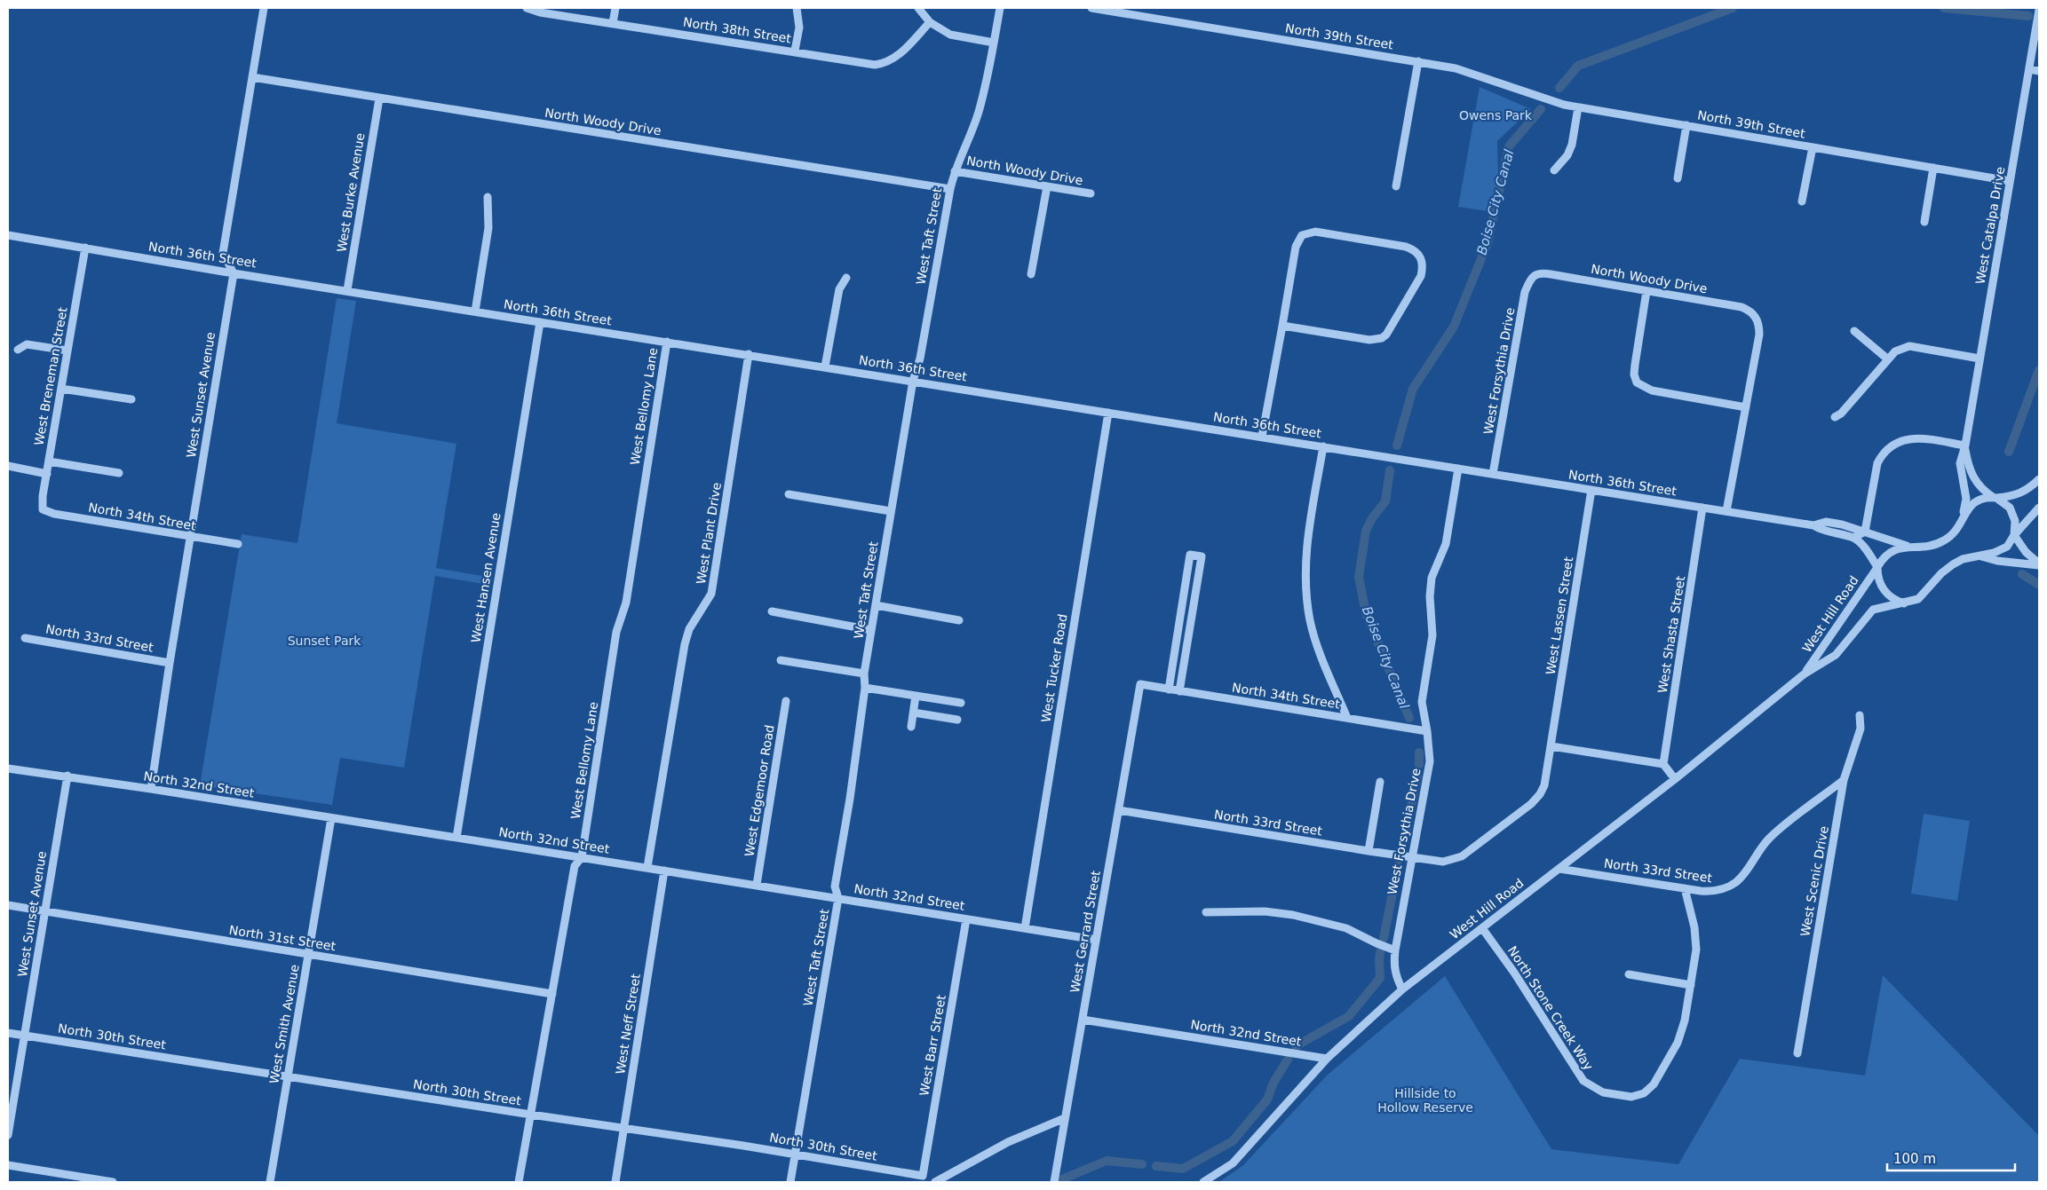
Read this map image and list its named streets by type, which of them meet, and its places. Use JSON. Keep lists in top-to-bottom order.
{
  "streets": {
    "street": [
      "North 38th Street",
      "North 39th Street",
      "North Woody Drive",
      "West Burke Avenue",
      "West Catalpa Drive",
      "West Taft Street",
      "North 36th Street",
      "West Forsythia Drive",
      "West Breneman Street",
      "West Sunset Avenue",
      "West Bellomy Lane",
      "North 34th Street",
      "West Plant Drive",
      "West Hansen Avenue",
      "West Hill Road",
      "West Lassen Street",
      "West Shasta Street",
      "North 33rd Street",
      "West Tucker Road",
      "North 32nd Street",
      "West Edgemoor Road",
      "West Scenic Drive",
      "West Gerrard Street",
      "North 31st Street",
      "North Stone Creek Way",
      "West Smith Avenue",
      "West Neff Street",
      "North 30th Street",
      "West Barr Street"
    ]
  },
  "crossings": [
    ["North 39th Street", "West Catalpa Drive"],
    ["North Woody Drive", "West Burke Avenue"],
    ["North Woody Drive", "West Taft Street"],
    ["North Woody Drive", "West Forsythia Drive"],
    ["West Burke Avenue", "North 36th Street"],
    ["West Catalpa Drive", "North 36th Street"],
    ["West Catalpa Drive", "West Hill Road"],
    ["West Taft Street", "North 36th Street"],
    ["West Taft Street", "North 32nd Street"],
    ["West Taft Street", "North 30th Street"],
    ["North 36th Street", "West Forsythia Drive"],
    ["North 36th Street", "West Breneman Street"],
    ["North 36th Street", "West Sunset Avenue"],
    ["North 36th Street", "West Bellomy Lane"],
    ["North 36th Street", "West Plant Drive"],
    ["North 36th Street", "West Hansen Avenue"],
    ["North 36th Street", "West Hill Road"],
    ["North 36th Street", "West Lassen Street"],
    ["North 36th Street", "West Shasta Street"],
    ["North 36th Street", "West Tucker Road"],
    ["West Forsythia Drive", "North 34th Street"],
    ["West Forsythia Drive", "West Hill Road"],
    ["West Forsythia Drive", "West Lassen Street"],
    ["West Forsythia Drive", "North 33rd Street"],
    ["West Breneman Street", "North 34th Street"],
    ["West Sunset Avenue", "North 34th Street"],
    ["West Sunset Avenue", "North 33rd Street"],
    ["West Sunset Avenue", "North 32nd Street"],
    ["West Sunset Avenue", "North 31st Street"],
    ["West Sunset Avenue", "North 30th Street"],
    ["West Bellomy Lane", "North 32nd Street"],
    ["West Bellomy Lane", "North 31st Street"],
    ["West Bellomy Lane", "North 30th Street"],
    ["North 34th Street", "West Gerrard Street"],
    ["West Plant Drive", "North 32nd Street"],
    ["West Hansen Avenue", "North 32nd Street"],
    ["West Hill Road", "North 33rd Street"],
    ["West Hill Road", "North 32nd Street"],
    ["West Hill Road", "North Stone Creek Way"],
    ["West Lassen Street", "North 33rd Street"],
    ["North 33rd Street", "West Scenic Drive"],
    ["North 33rd Street", "West Gerrard Street"],
    ["North 33rd Street", "North Stone Creek Way"],
    ["West Tucker Road", "North 32nd Street"],
    ["North 32nd Street", "West Edgemoor Road"],
    ["North 32nd Street", "West Gerrard Street"],
    ["North 32nd Street", "West Smith Avenue"],
    ["North 32nd Street", "West Neff Street"],
    ["North 32nd Street", "West Barr Street"],
    ["North 31st Street", "West Smith Avenue"],
    ["West Smith Avenue", "North 30th Street"],
    ["West Neff Street", "North 30th Street"],
    ["North 30th Street", "West Barr Street"]
  ],
  "water": ["Boise City Canal"],
  "parks": ["Owens Park", "Sunset Park", "Hillside to Hollow Reserve"],
  "scale_bar": "100 m"
}
